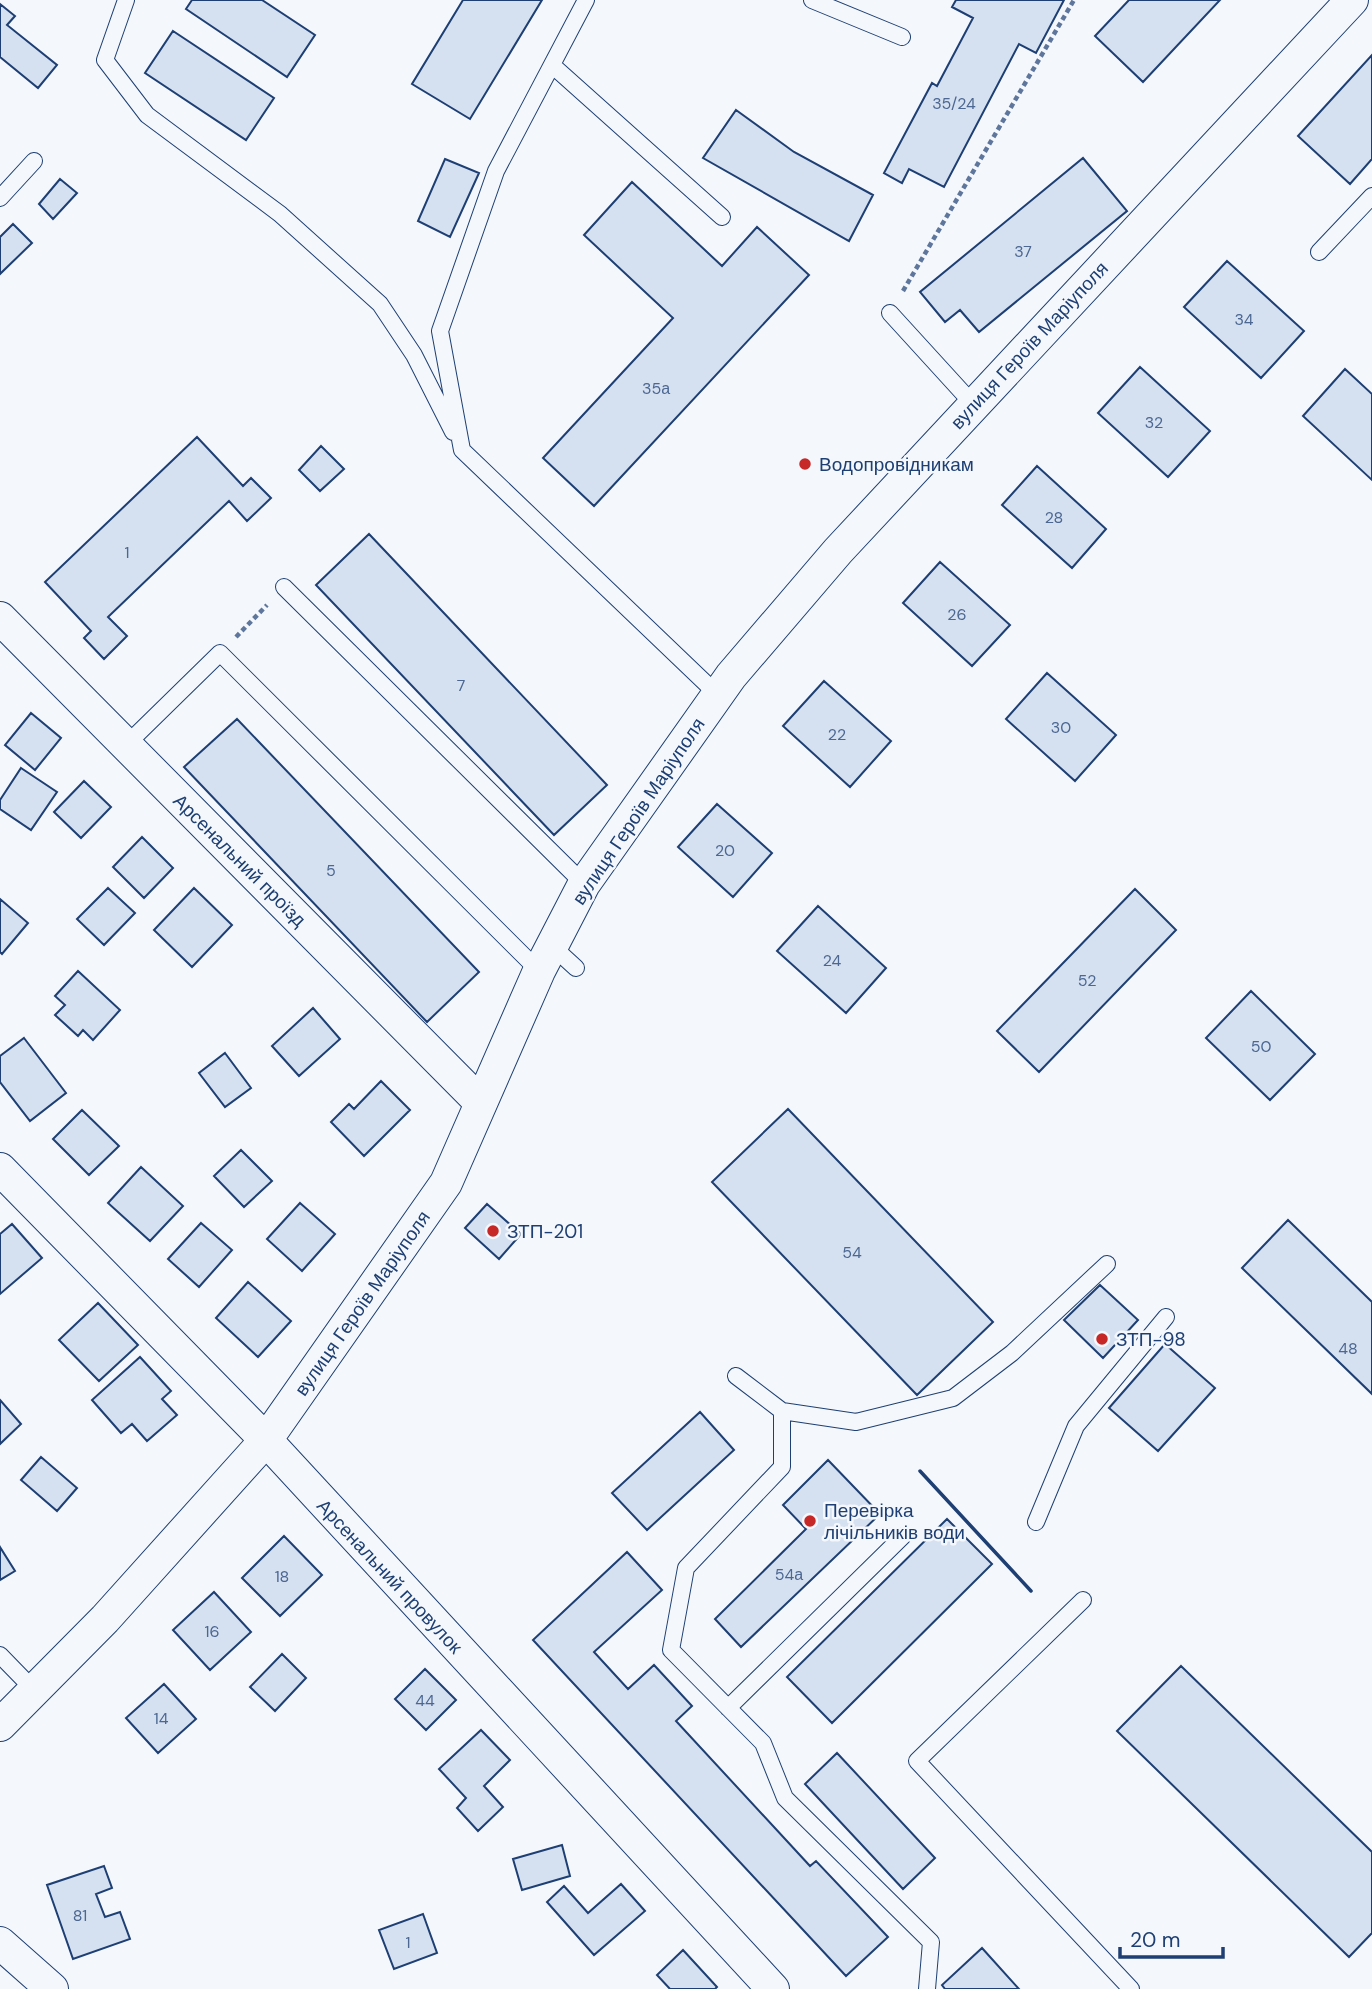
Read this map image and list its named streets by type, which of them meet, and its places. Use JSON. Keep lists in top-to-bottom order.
{
  "streets": {
    "street": ["вулиця Героїв Маріуполя", "Арсенальний проїзд", "Арсенальний провулок"]
  },
  "crossings": [
    ["вулиця Героїв Маріуполя", "Арсенальний проїзд"],
    ["вулиця Героїв Маріуполя", "Арсенальний провулок"]
  ],
  "places": [
    "Водопровідникам",
    "ЗТП-201",
    "ЗТП-98",
    "Перевірка лічільників води"
  ],
  "house_numbers": [
    "35/24",
    "37",
    "34",
    "35а",
    "32",
    "28",
    "1",
    "26",
    "7",
    "30",
    "22",
    "20",
    "5",
    "24",
    "52",
    "50",
    "54",
    "48",
    "54а",
    "18",
    "16",
    "44",
    "14",
    "81",
    "1"
  ],
  "scale_bar": "20 m"
}
